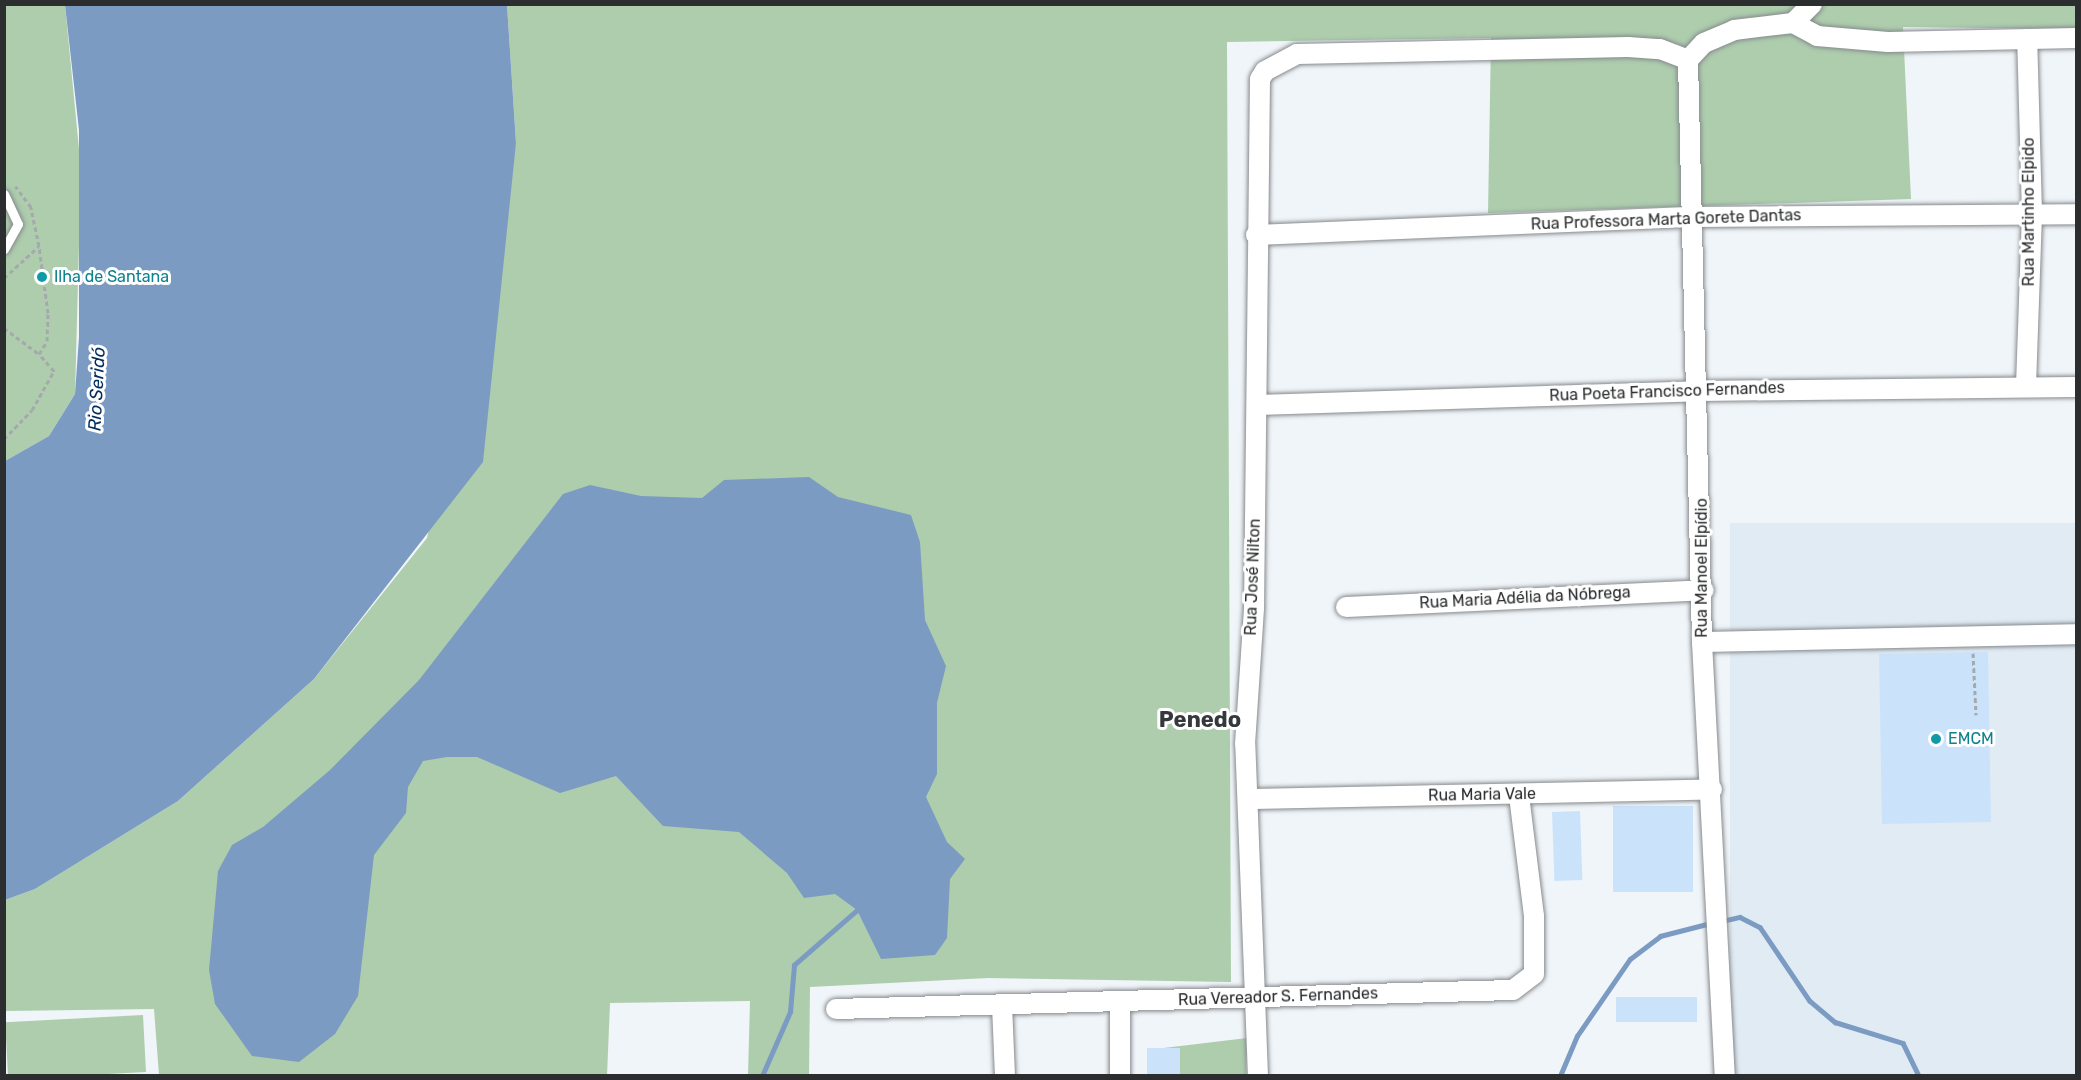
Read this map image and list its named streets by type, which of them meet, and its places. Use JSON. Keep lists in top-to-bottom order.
{
  "streets": {
    "street": [
      "Rua Martinho Elpido",
      "Rua Professora Marta Gorete Dantas",
      "Rua Poeta Francisco Fernandes",
      "Rua Manoel Elpídio",
      "Rua José Nilton",
      "Rua Maria Adélia da Nóbrega",
      "Rua Maria Vale",
      "Rua Vereador S. Fernandes"
    ]
  },
  "crossings": [
    ["Rua Martinho Elpido", "Rua Professora Marta Gorete Dantas"],
    ["Rua Martinho Elpido", "Rua Poeta Francisco Fernandes"],
    ["Rua Professora Marta Gorete Dantas", "Rua Manoel Elpídio"],
    ["Rua Professora Marta Gorete Dantas", "Rua José Nilton"],
    ["Rua Poeta Francisco Fernandes", "Rua Manoel Elpídio"],
    ["Rua Poeta Francisco Fernandes", "Rua José Nilton"],
    ["Rua Manoel Elpídio", "Rua José Nilton"],
    ["Rua Manoel Elpídio", "Rua Maria Adélia da Nóbrega"],
    ["Rua Manoel Elpídio", "Rua Maria Vale"],
    ["Rua José Nilton", "Rua Maria Vale"],
    ["Rua José Nilton", "Rua Vereador S. Fernandes"],
    ["Rua Maria Vale", "Rua Vereador S. Fernandes"]
  ],
  "districts": ["Penedo"],
  "water": ["Rio Seridó"],
  "places": ["Ilha de Santana", "EMCM"]
}
